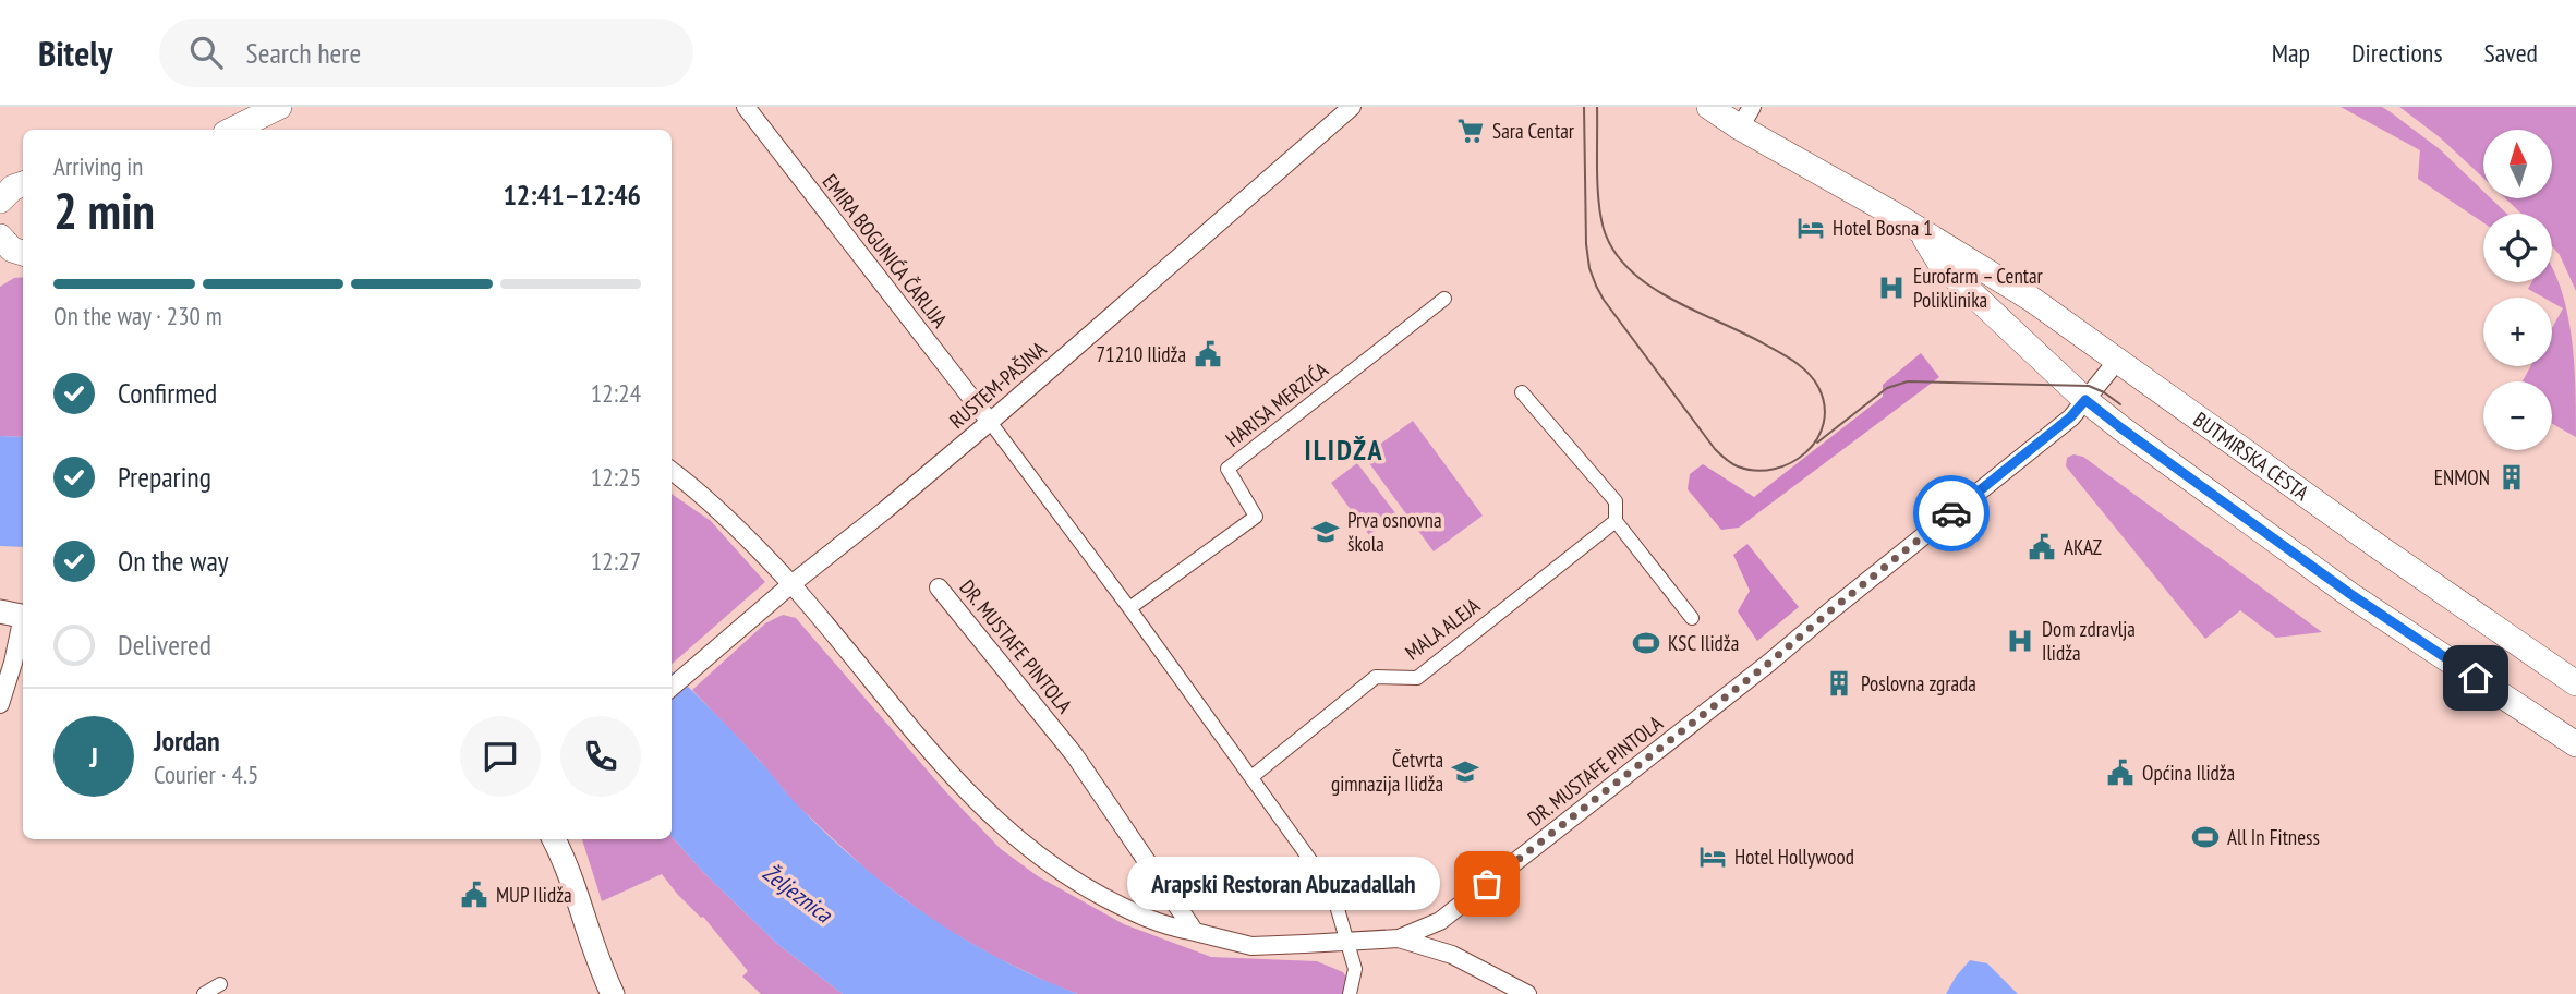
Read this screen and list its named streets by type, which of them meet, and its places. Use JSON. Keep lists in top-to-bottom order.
{
  "streets": {
    "main road": ["BUTMIRSKA CESTA"],
    "street": [
      "EMIRA BOGUNIĆA ČARLIJA",
      "RUSTEM-PAŠINA",
      "HARISA MERZIĆA",
      "MALA ALEJA",
      "DR. MUSTAFE PINTOLA"
    ]
  },
  "crossings": [
    ["EMIRA BOGUNIĆA ČARLIJA", "RUSTEM-PAŠINA"],
    ["BUTMIRSKA CESTA", "DR. MUSTAFE PINTOLA"]
  ],
  "districts": ["ILIDŽA"],
  "water": ["Željeznica"],
  "places": {
    "supermarket": ["Sara Centar"],
    "hotel": ["Hotel Bosna 1", "Hotel Hollywood"],
    "hospital": ["Eurofarm – Centar Poliklinika", "Dom zdravlja Ilidža"],
    "public building": [
      "71210 Ilidža",
      "AKAZ",
      "Općina Ilidža",
      "MUP Ilidža"
    ],
    "building": ["ENMON", "Poslovna zgrada"],
    "school or university": ["Prva osnovna škola", "Četvrta gimnazija Ilidža"],
    "sports": ["KSC Ilidža", "All In Fitness"],
    "other": ["Arapski Restoran Abuzadallah"]
  },
  "north": "top",
  "page": {
    "header": "Bitely",
    "search": "Search here",
    "nav": ["Map", "Directions", "Saved"],
    "map_buttons": ["+", "−"],
    "heading": ["2 min", "Arriving in", "12:41–12:46"],
    "panel": ["Jordan", "Courier · 4.5"],
    "bar": "On the way · 230 m",
    "list": [
      ["Confirmed", "12:24"],
      ["Preparing", "12:25"],
      ["On the way", "12:27"],
      "Delivered"
    ],
    "round": "J",
    "bubble": "Arapski Restoran Abuzadallah"
  }
}
